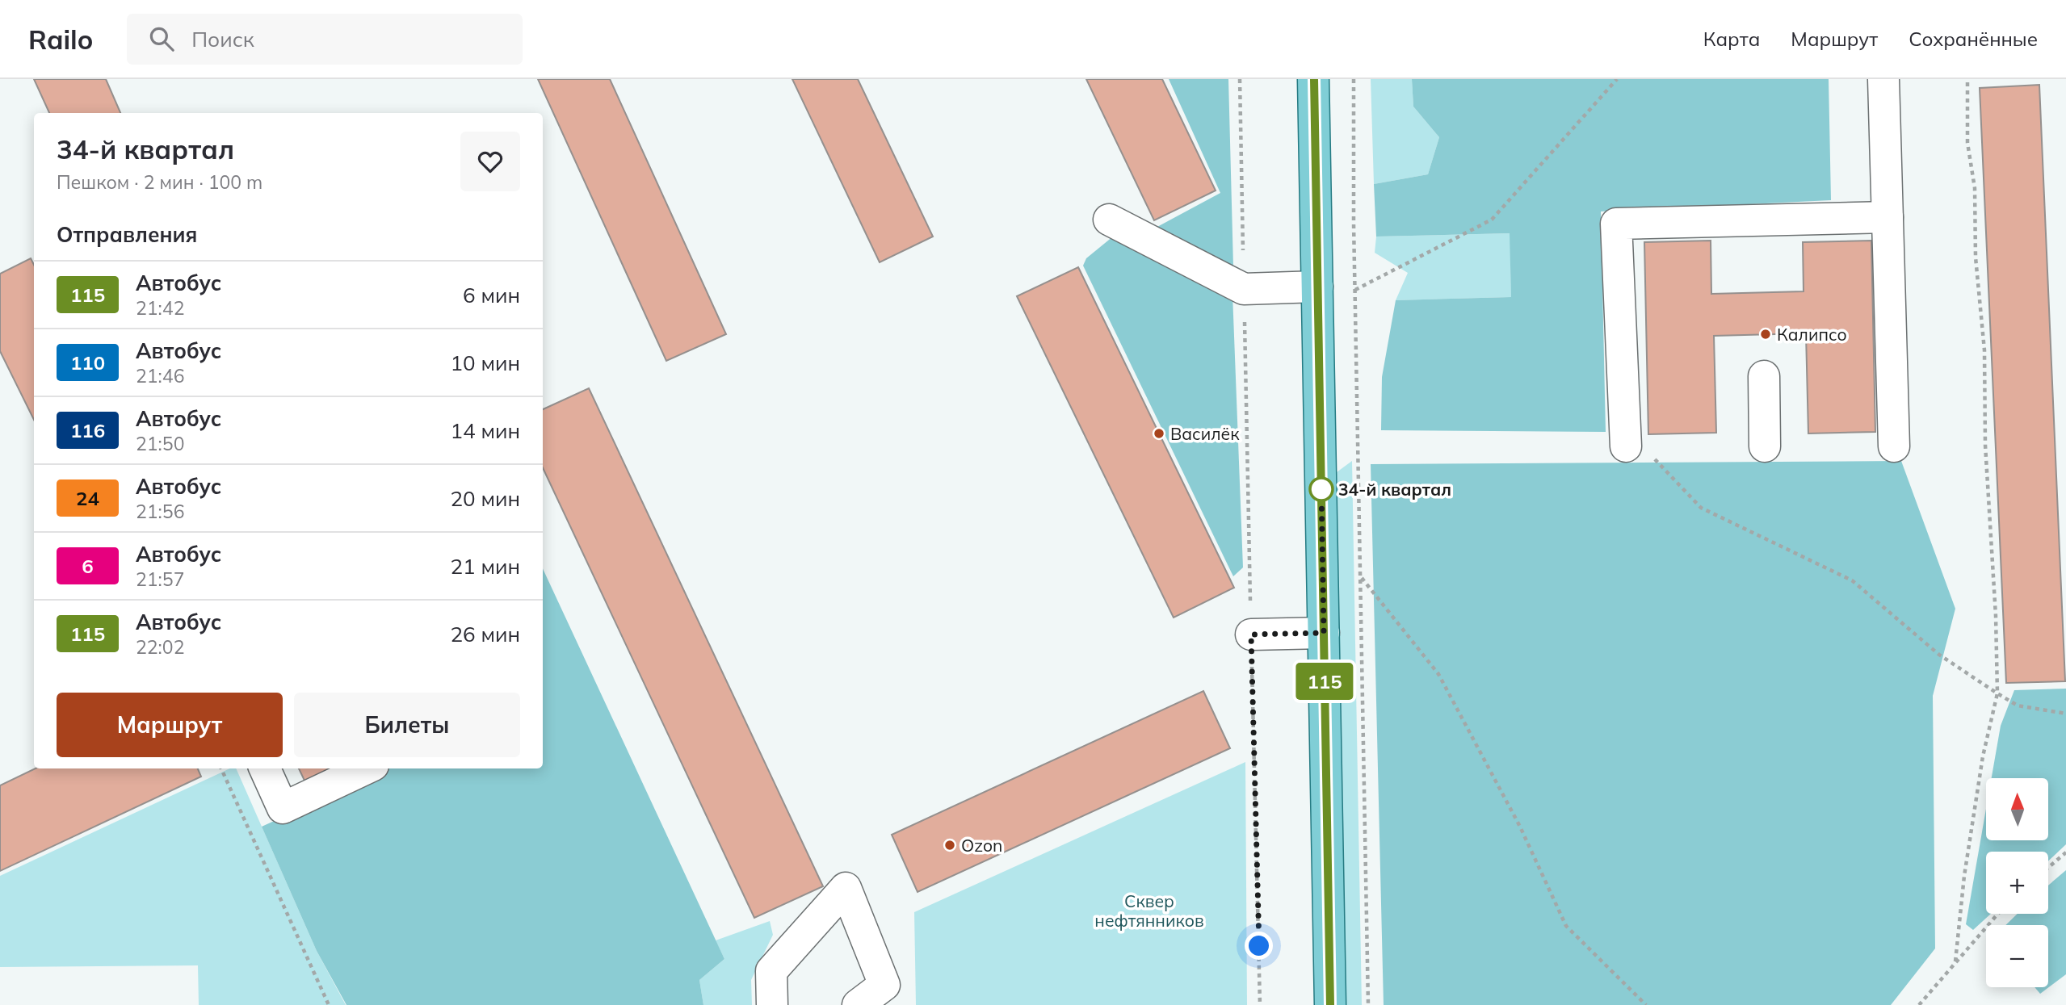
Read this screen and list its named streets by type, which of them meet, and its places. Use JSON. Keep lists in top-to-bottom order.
{
  "parks": ["Сквер нефтянников"],
  "places": [
    "Калипсо",
    "Василёк",
    "34-й квартал",
    "Ozon"
  ],
  "lines": ["bus line 115"],
  "north": "top",
  "page": {
    "header": "Railo",
    "search": "Поиск",
    "nav": ["Карта", "Маршрут", "Сохранённые"],
    "on_map": "115",
    "heading": [
      ["34-й квартал", "Пешком · 2 мин · 100 m"],
      "Отправления"
    ],
    "list": [
      {
        "mark": "115",
        "name": "Автобус",
        "note": "21:42",
        "value": "6 мин"
      },
      {
        "mark": "110",
        "name": "Автобус",
        "note": "21:46",
        "value": "10 мин"
      },
      {
        "mark": "116",
        "name": "Автобус",
        "note": "21:50",
        "value": "14 мин"
      },
      {
        "mark": "24",
        "name": "Автобус",
        "note": "21:56",
        "value": "20 мин"
      },
      {
        "mark": "6",
        "name": "Автобус",
        "note": "21:57",
        "value": "21 мин"
      },
      {
        "mark": "115",
        "name": "Автобус",
        "note": "22:02",
        "value": "26 мин"
      }
    ],
    "buttons": ["Маршрут", "Билеты"],
    "map_buttons": ["+", "−"]
  }
}
